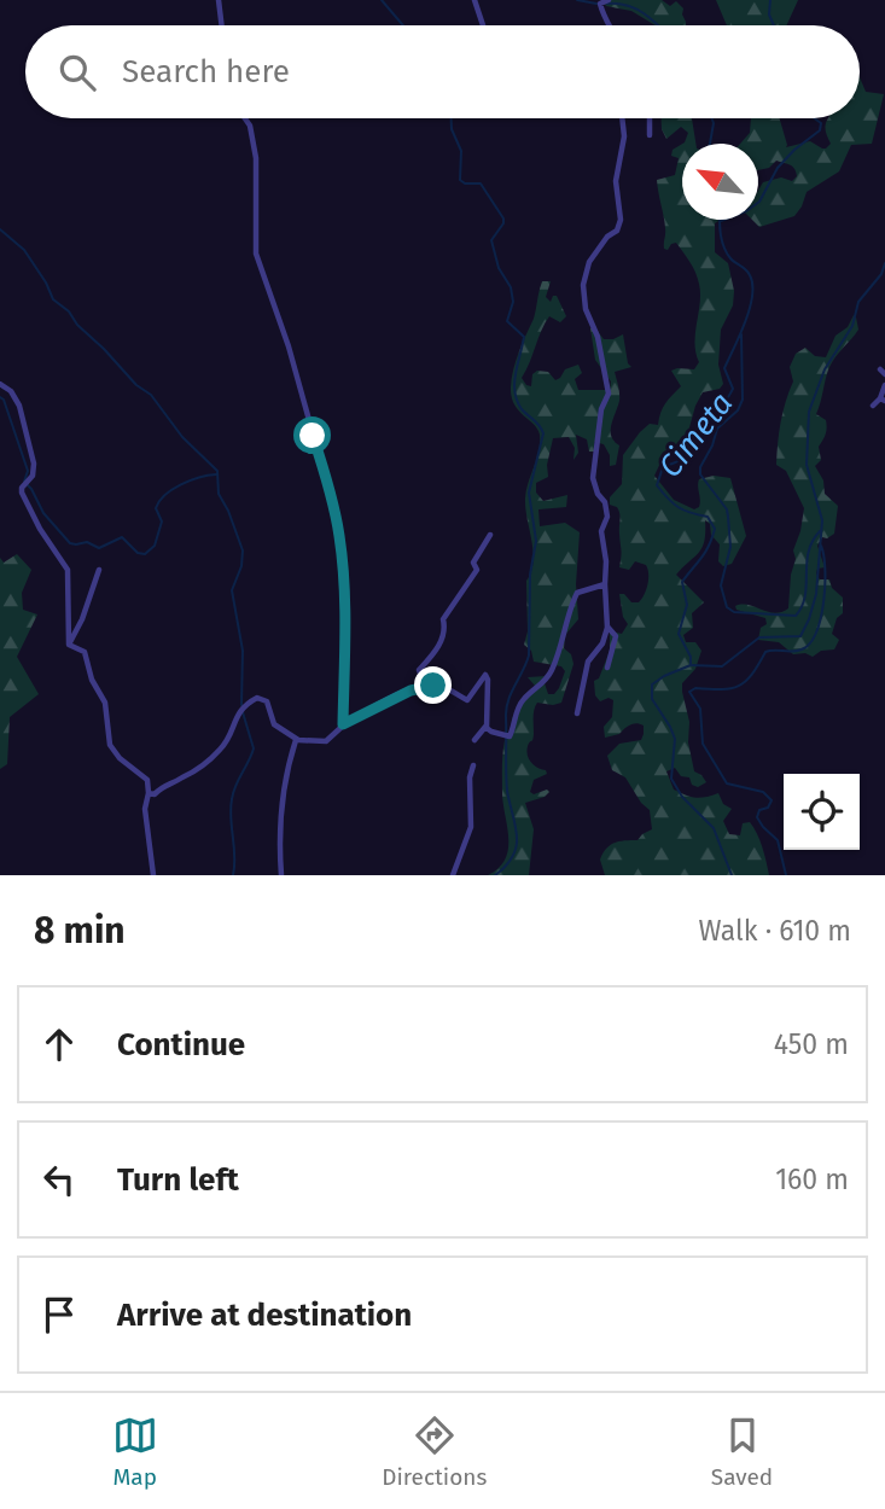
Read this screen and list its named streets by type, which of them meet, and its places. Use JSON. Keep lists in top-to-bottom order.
{
  "water": ["Cimeta"],
  "north": "top left",
  "page": {
    "search": "Search here",
    "heading": ["8 min", "Walk · 610 m"],
    "list": [
      ["Continue", "450 m"],
      ["Turn left", "160 m"],
      "Arrive at destination"
    ],
    "nav": ["Map", "Directions", "Saved"]
  }
}
